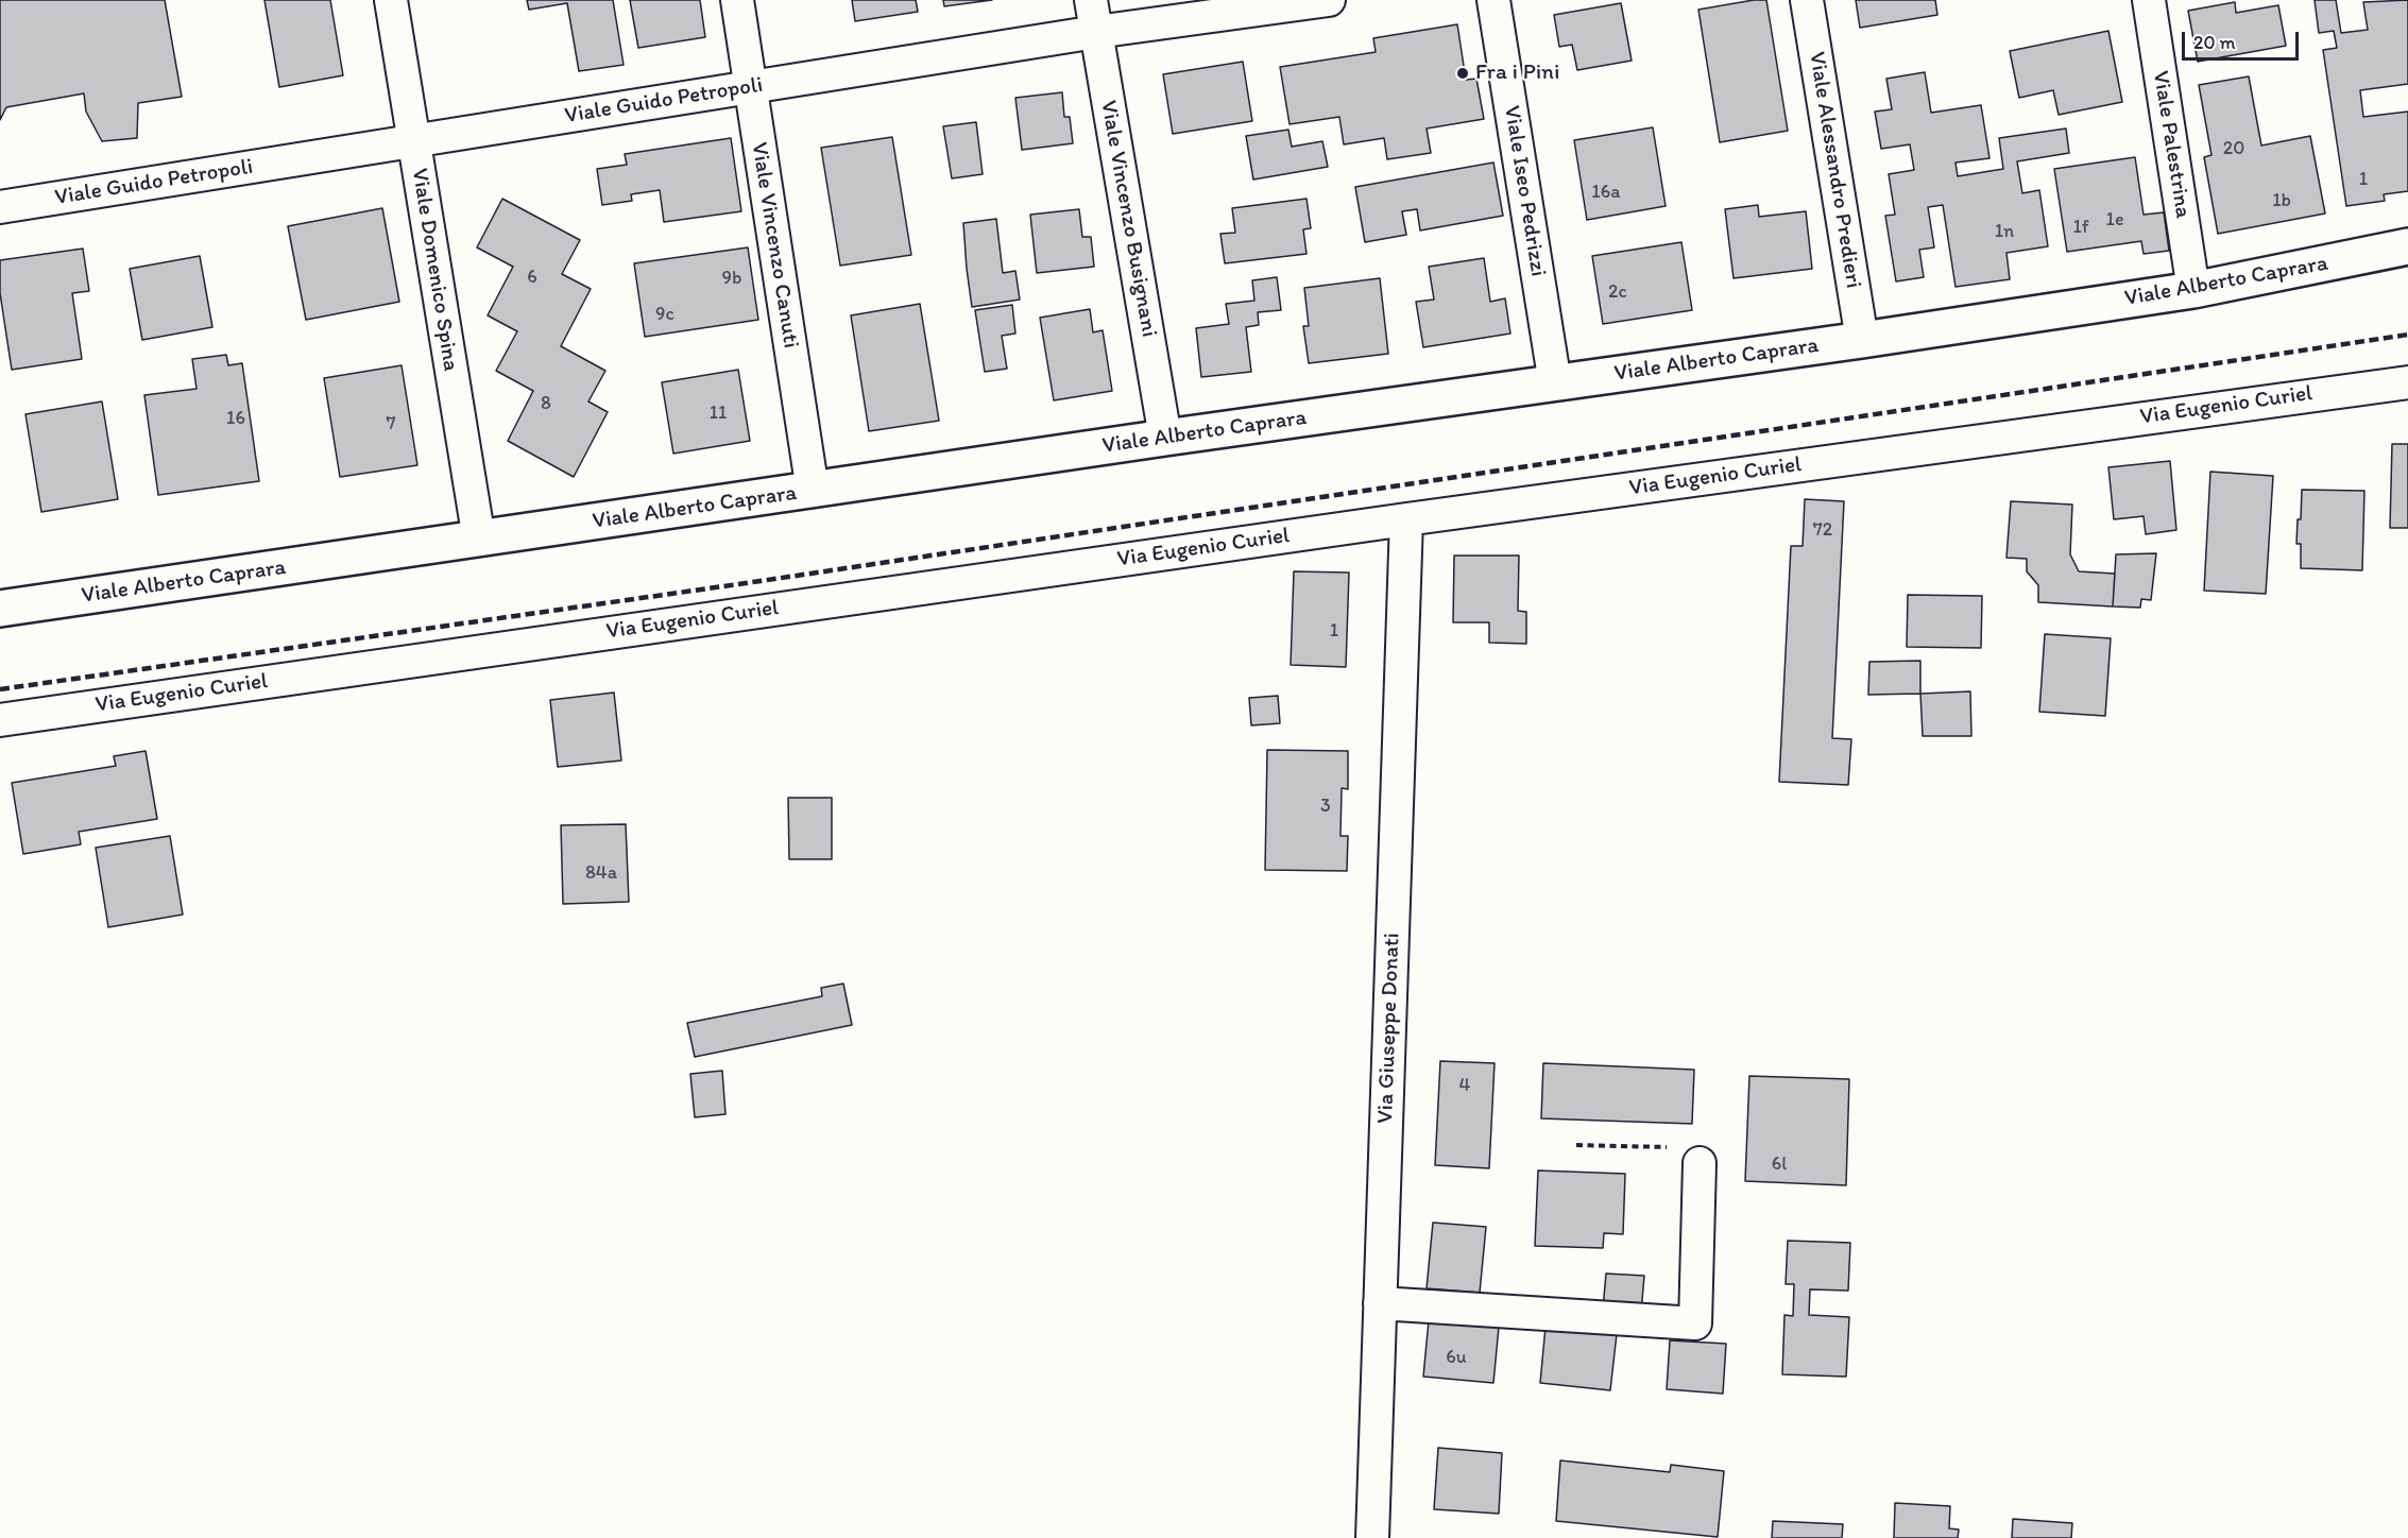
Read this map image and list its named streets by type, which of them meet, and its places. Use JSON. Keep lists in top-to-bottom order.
{
  "streets": {
    "street": [
      "Viale Guido Petropoli",
      "Viale Palestrina",
      "Viale Alessandro Predieri",
      "Viale Iseo Pedrizzi",
      "Viale Vincenzo Busignani",
      "Viale Vincenzo Canuti",
      "Viale Domenico Spina",
      "Viale Alberto Caprara",
      "Via Eugenio Curiel",
      "Via Giuseppe Donati"
    ]
  },
  "crossings": [
    ["Viale Guido Petropoli", "Viale Vincenzo Busignani"],
    ["Viale Guido Petropoli", "Viale Vincenzo Canuti"],
    ["Viale Guido Petropoli", "Viale Domenico Spina"],
    ["Viale Palestrina", "Viale Alberto Caprara"],
    ["Viale Alessandro Predieri", "Viale Alberto Caprara"],
    ["Viale Iseo Pedrizzi", "Viale Alberto Caprara"],
    ["Viale Vincenzo Busignani", "Viale Alberto Caprara"],
    ["Viale Vincenzo Canuti", "Viale Alberto Caprara"],
    ["Viale Domenico Spina", "Viale Alberto Caprara"],
    ["Via Eugenio Curiel", "Via Giuseppe Donati"]
  ],
  "places": ["Fra i Pini"],
  "house_numbers": [
    "20",
    "1",
    "16a",
    "1b",
    "1e",
    "1f",
    "1n",
    "6",
    "9b",
    "2c",
    "9c",
    "8",
    "11",
    "16",
    "7",
    "72",
    "1",
    "3",
    "84a",
    "4",
    "6l",
    "6u"
  ],
  "scale_bar": "20 m"
}
